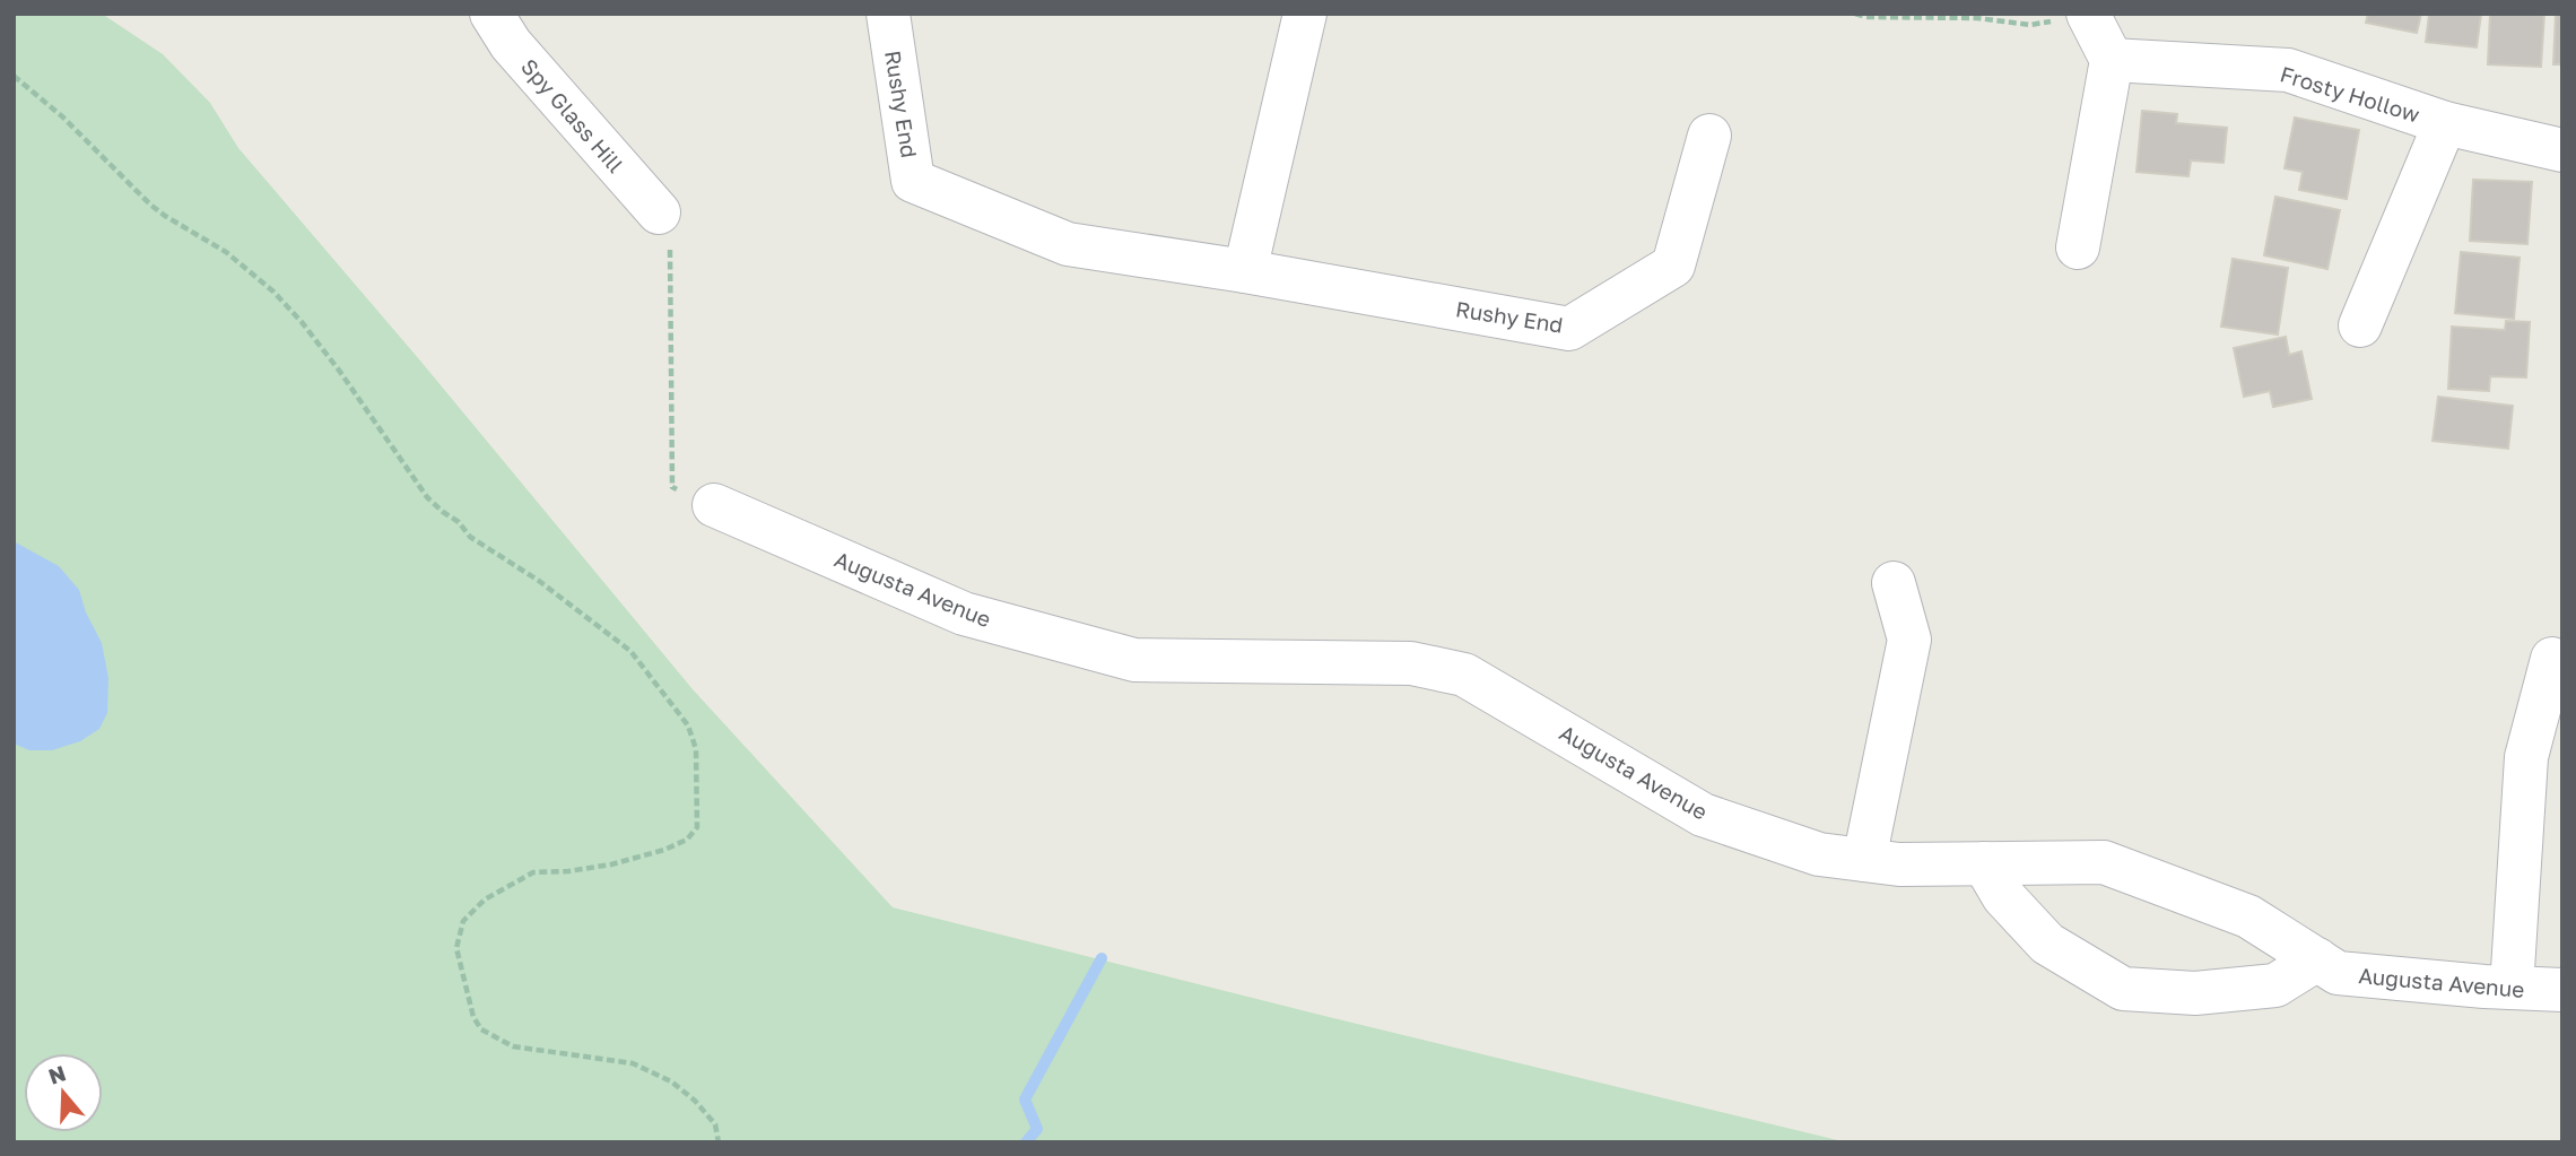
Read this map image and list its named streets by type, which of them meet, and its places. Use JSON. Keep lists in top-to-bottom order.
{
  "streets": {
    "street": [
      "Frosty Hollow",
      "Rushy End",
      "Spy Glass Hill",
      "Augusta Avenue"
    ]
  },
  "north": "top"
}
